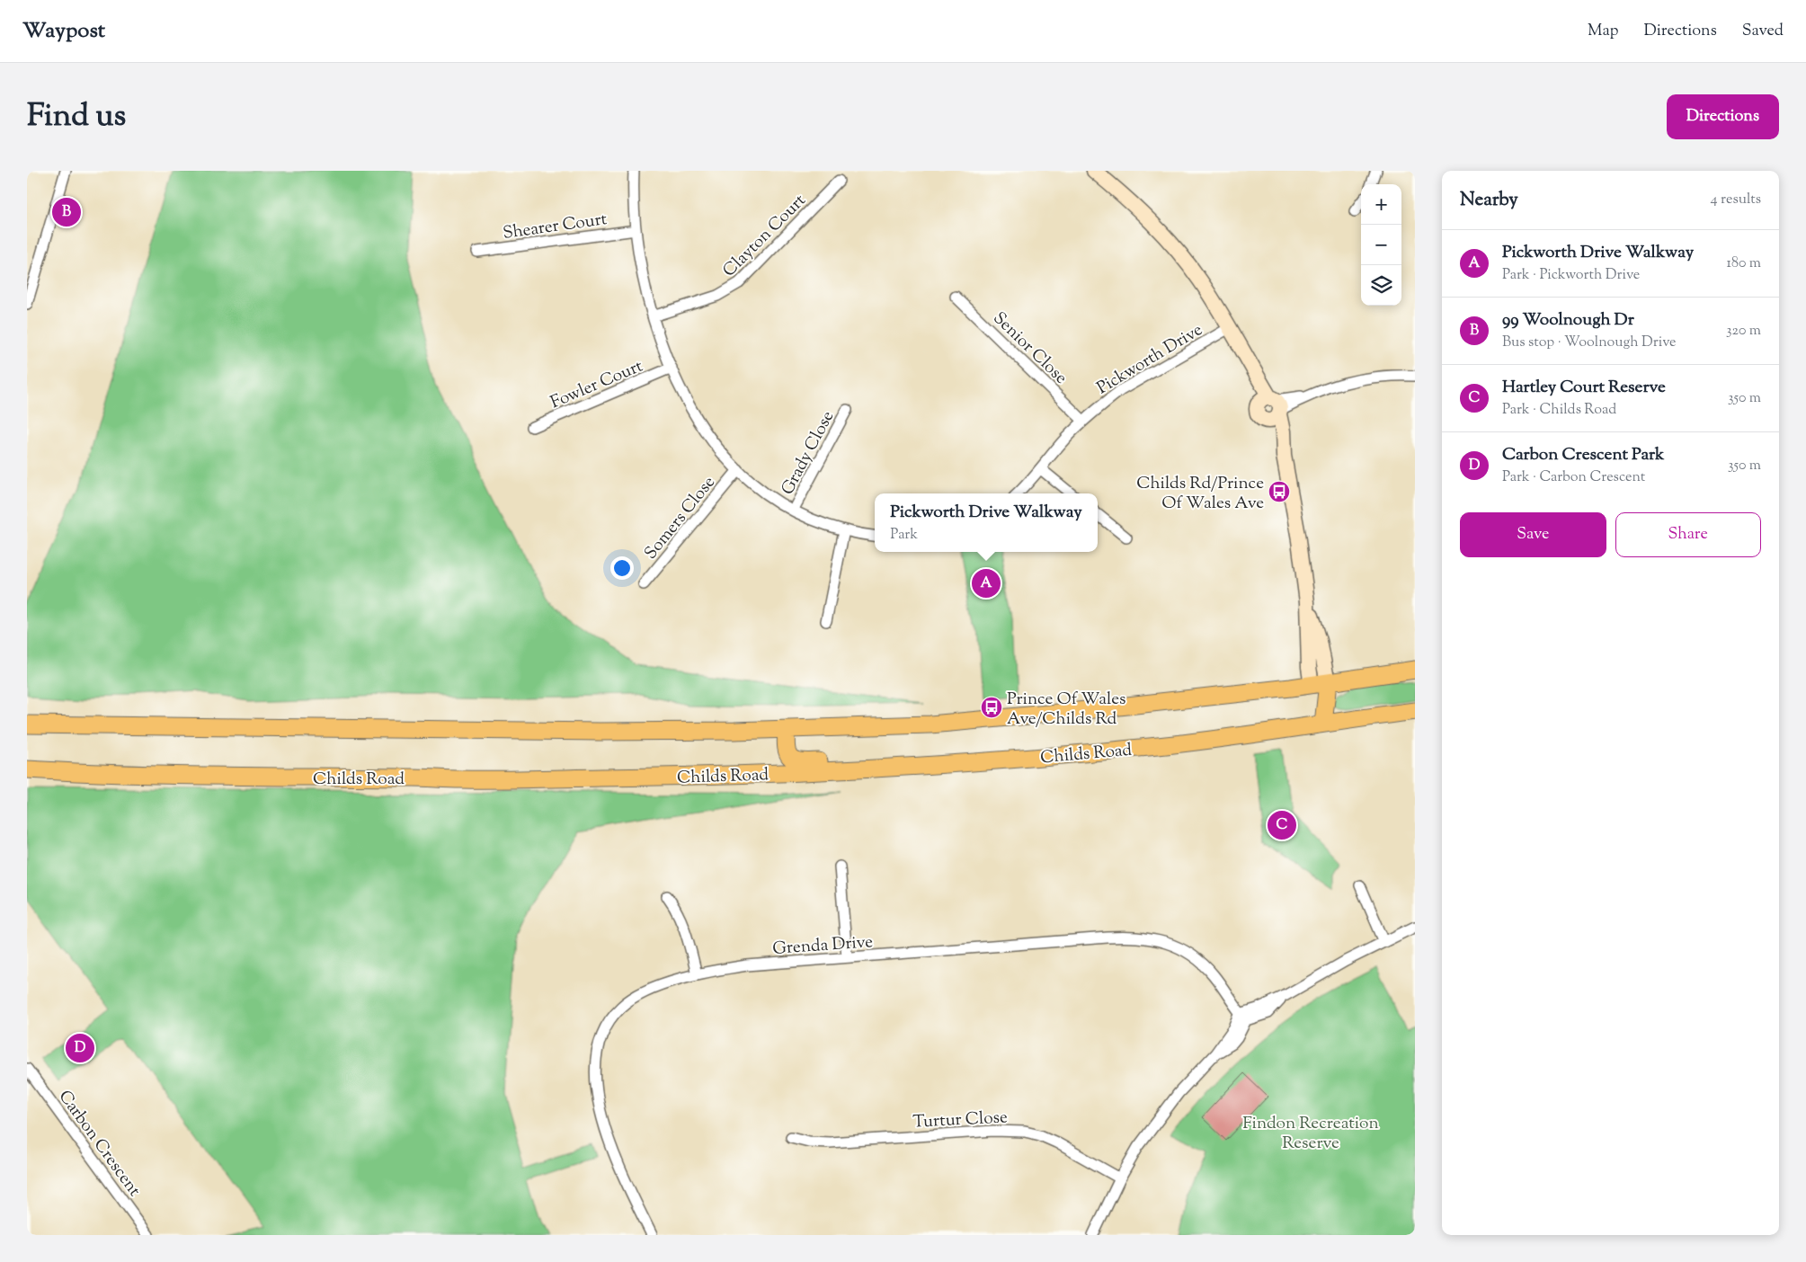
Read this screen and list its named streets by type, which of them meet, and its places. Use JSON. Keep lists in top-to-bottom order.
{
  "streets": {
    "main road": ["Childs Road"],
    "street": [
      "Shearer Court",
      "Clayton Court",
      "Senior Close",
      "Pickworth Drive",
      "Fowler Court",
      "Grady Close",
      "Somers Close",
      "Grenda Drive",
      "Turtur Close",
      "Carbon Crescent"
    ]
  },
  "crossings": [
    ["Senior Close", "Pickworth Drive"]
  ],
  "parks": ["Findon Recreation Reserve"],
  "places": {
    "bus stop": ["Childs Rd/Prince Of Wales Ave", "Prince Of Wales Ave/Childs Rd"]
  },
  "page": {
    "header": "Waypost",
    "nav": ["Map", "Directions", "Saved"],
    "title": "Find us",
    "buttons": [
      "Directions",
      ["Save", "Share"]
    ],
    "heading": ["Nearby", "4 results"],
    "map_buttons": ["+", "−"],
    "pins": [
      "B",
      "A",
      "C",
      "D"
    ],
    "list": [
      {
        "mark": "A",
        "name": "Pickworth Drive Walkway",
        "note": "Park · Pickworth Drive",
        "value": "180 m"
      },
      {
        "mark": "B",
        "name": "99 Woolnough Dr",
        "note": "Bus stop · Woolnough Drive",
        "value": "320 m"
      },
      {
        "mark": "C",
        "name": "Hartley Court Reserve",
        "note": "Park · Childs Road",
        "value": "350 m"
      },
      {
        "mark": "D",
        "name": "Carbon Crescent Park",
        "note": "Park · Carbon Crescent",
        "value": "350 m"
      }
    ],
    "popup": ["Pickworth Drive Walkway", "Park"]
  }
}
